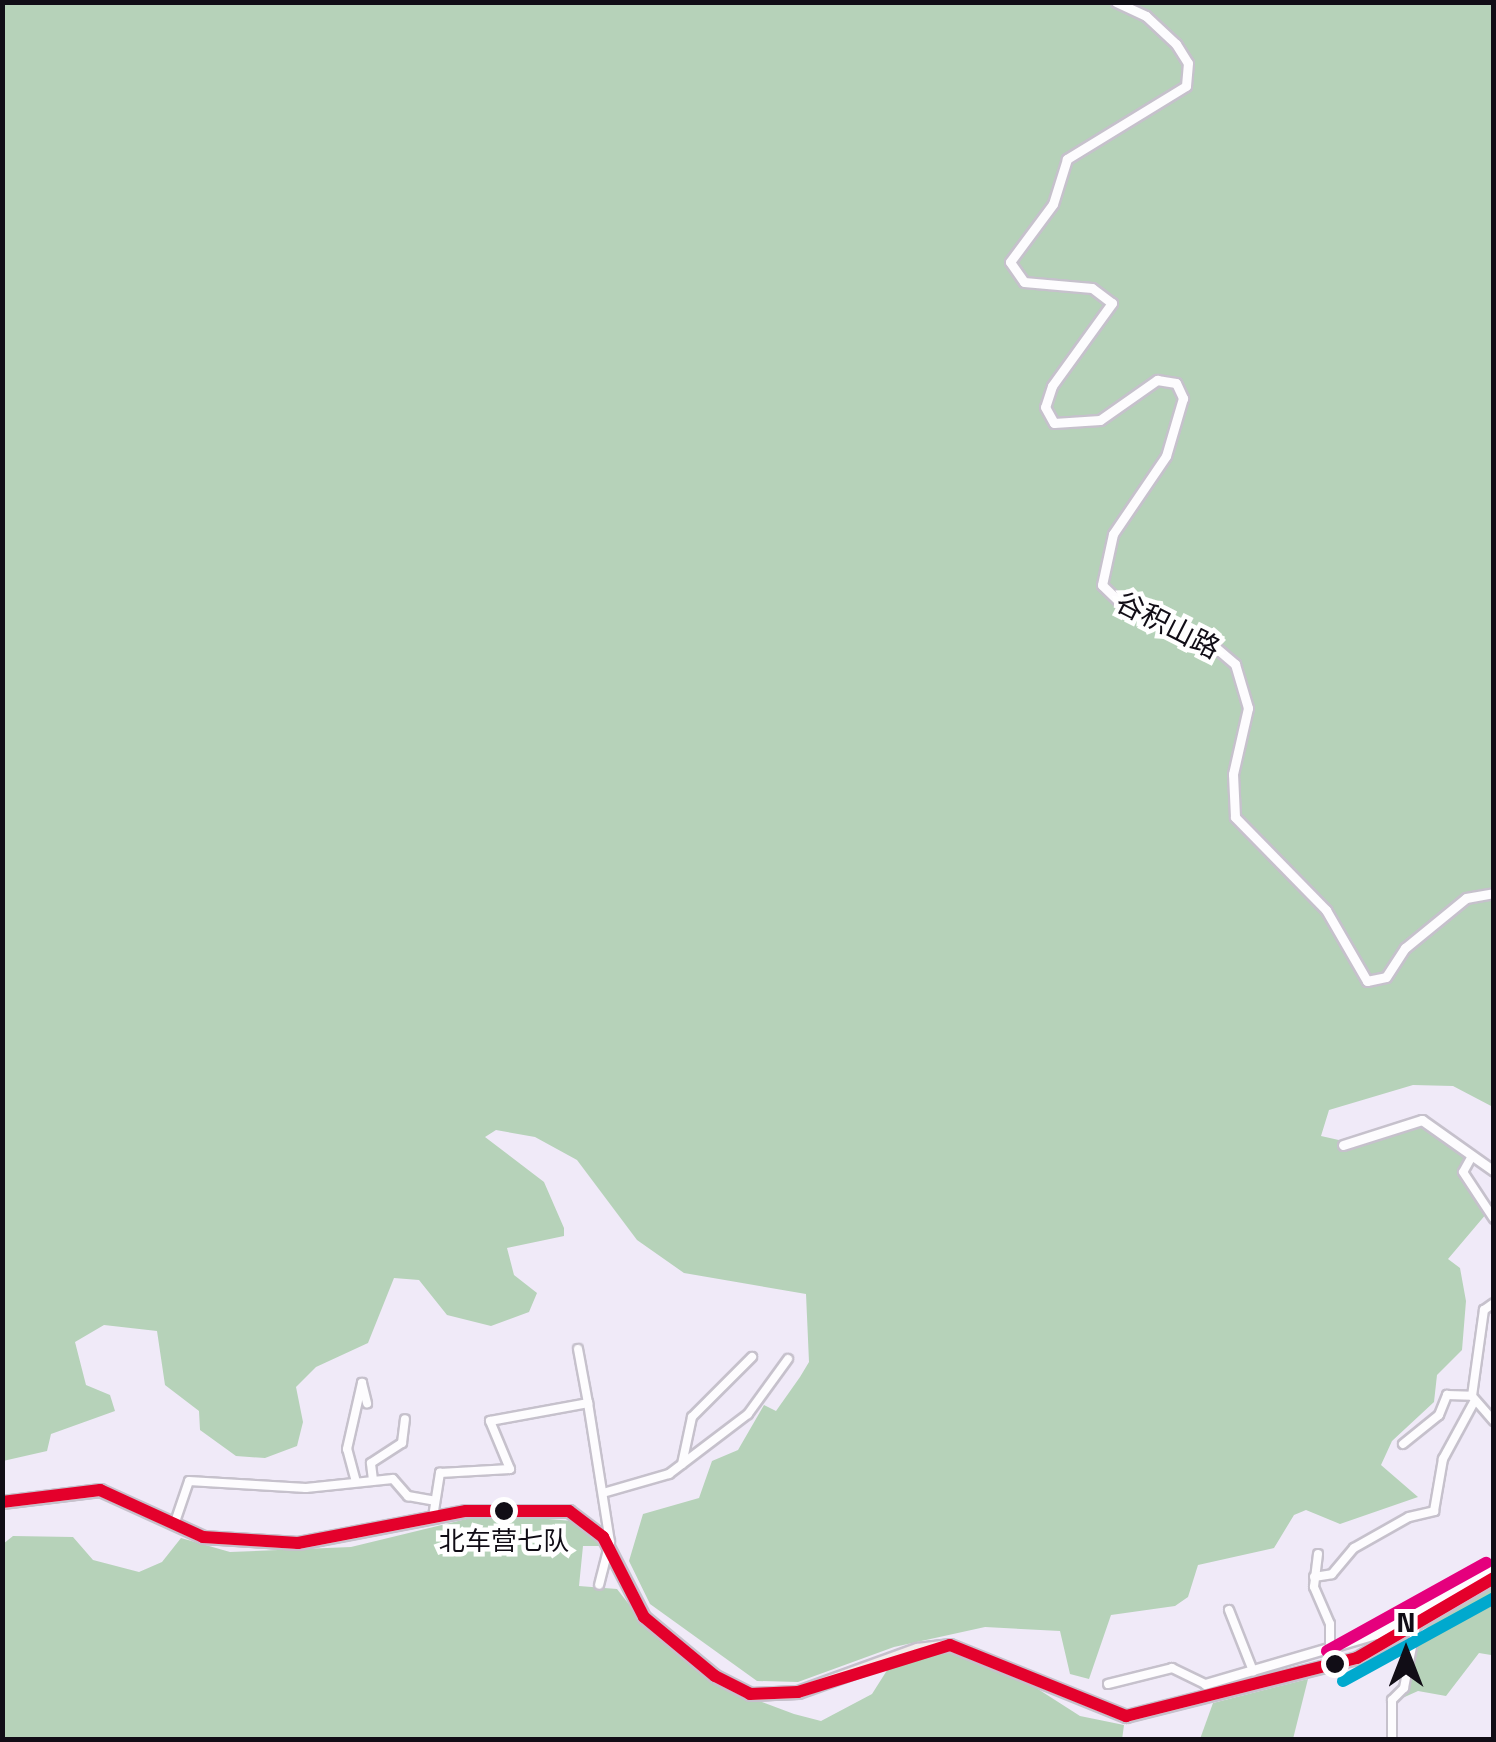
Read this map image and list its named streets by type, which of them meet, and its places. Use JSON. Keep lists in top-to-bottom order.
{
  "streets": {
    "street": ["谷积山路"]
  },
  "places": ["北车营七队"],
  "north": "top"
}
